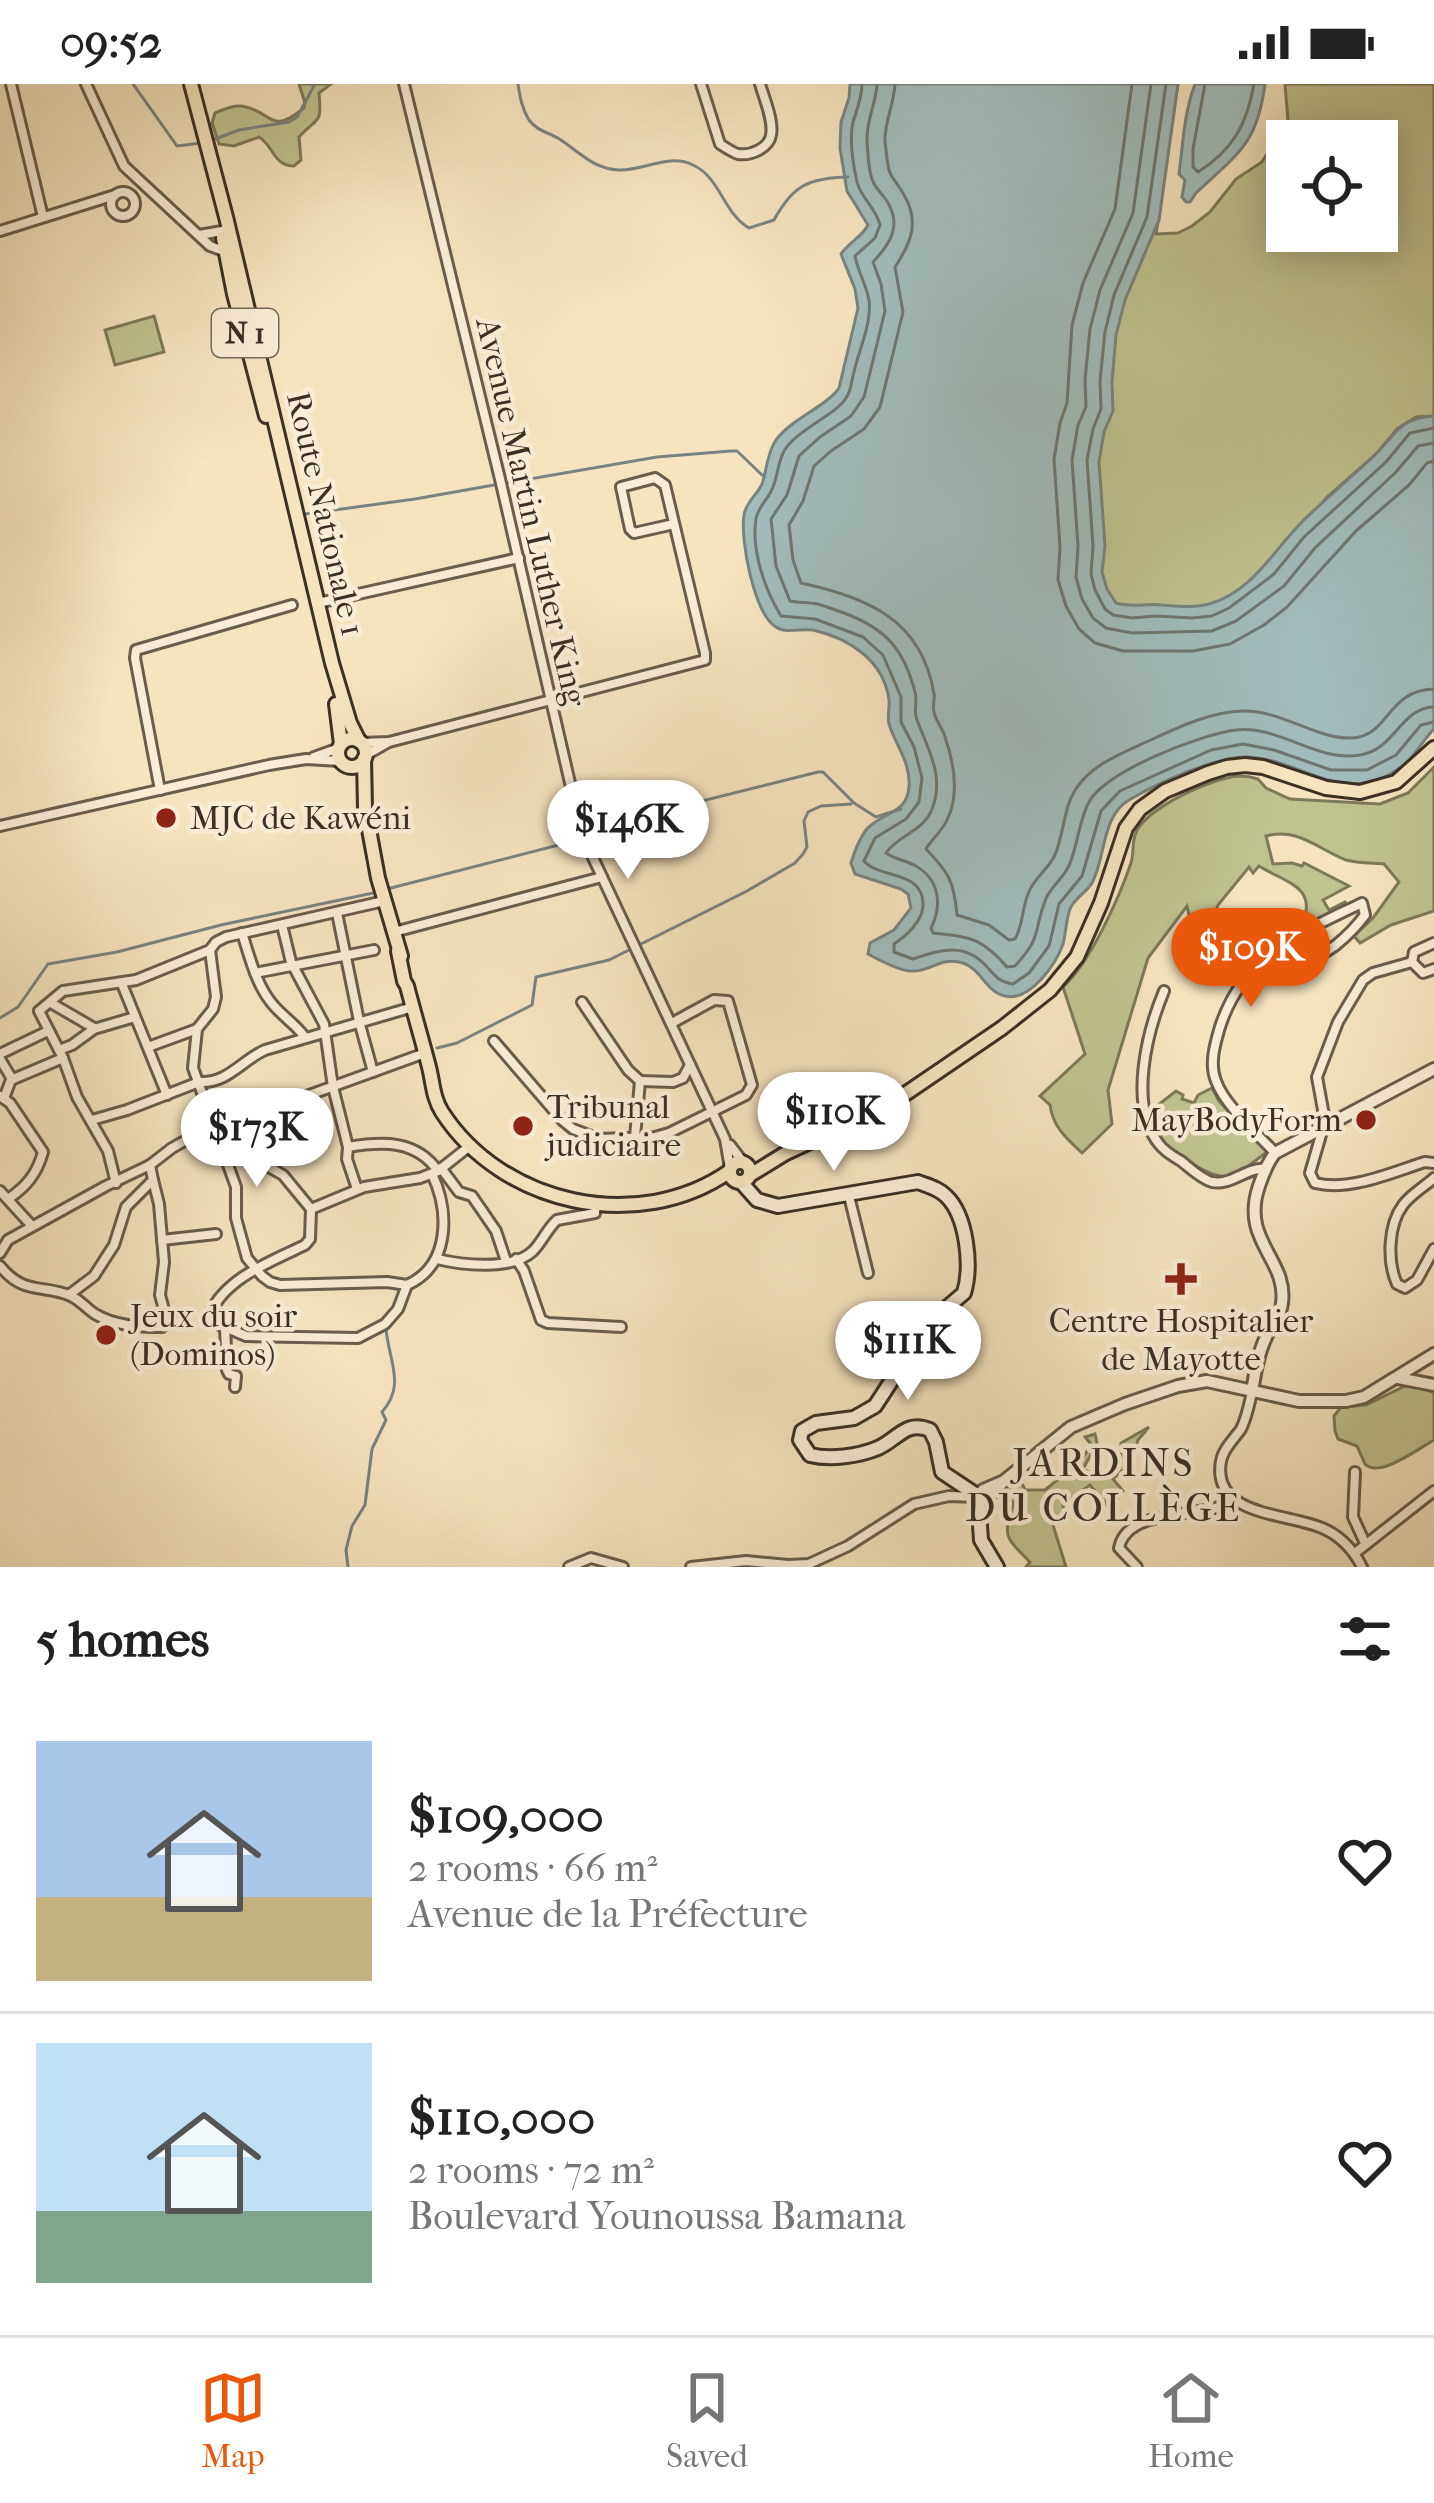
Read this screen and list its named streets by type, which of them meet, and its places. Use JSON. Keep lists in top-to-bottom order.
{
  "streets": {
    "main road": ["N 1", "Route Nationale 1"],
    "street": ["Avenue Martin Luther King"]
  },
  "crossings": [
    ["Avenue Martin Luther King", "Route Nationale 1"]
  ],
  "districts": ["JARDINS DU COLLÈGE"],
  "places": {
    "other": [
      "MJC de Kawéni",
      "MayBodyForm",
      "Tribunal judiciaire",
      "Jeux du soir (Dominos)"
    ],
    "health": ["Centre Hospitalier de Mayotte"]
  },
  "page": {
    "status": "09:52",
    "price": [
      "$146K",
      "$109K",
      "$110K",
      "$173K",
      "$111K"
    ],
    "heading": "5 homes",
    "list": [
      {
        "name": "$109,000",
        "note": "2 rooms · 66 m² · Avenue de la Préfecture"
      },
      {
        "name": "$110,000",
        "note": "2 rooms · 72 m² · Boulevard Younoussa Bamana"
      }
    ],
    "tabs": ["Map", "Saved", "Home"]
  }
}
